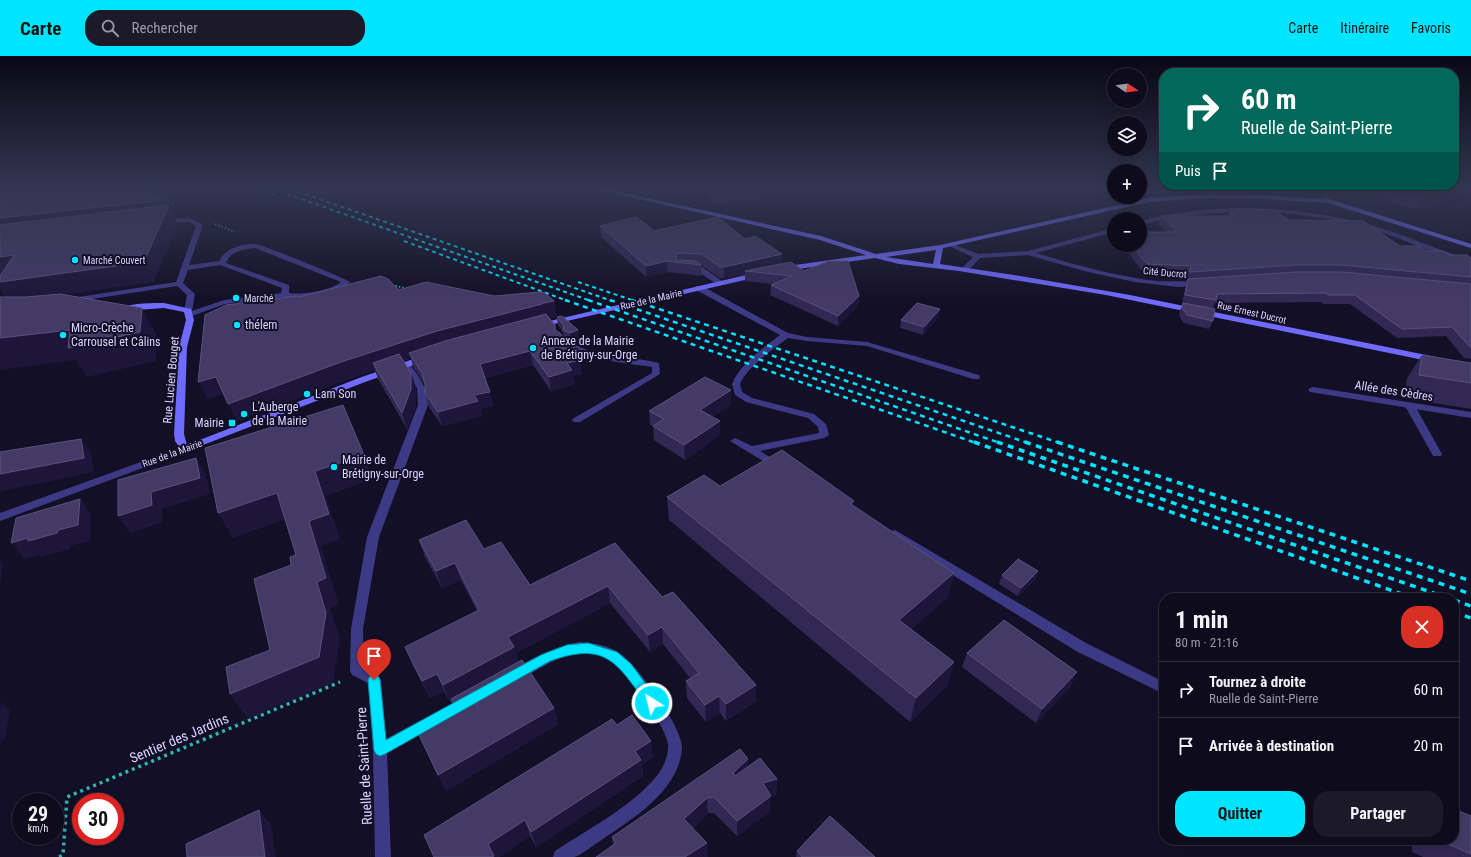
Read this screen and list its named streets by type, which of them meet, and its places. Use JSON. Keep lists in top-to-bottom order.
{
  "streets": {
    "main road": ["Rue de la Mairie", "Rue Ernest Ducrot", "Rue Lucien Bouget"],
    "street": ["Cité Ducrot", "Allée des Cèdres", "Ruelle de Saint-Pierre"],
    "path": ["Sentier des Jardins"]
  },
  "crossings": [
    ["Rue de la Mairie", "Rue Ernest Ducrot"],
    ["Rue de la Mairie", "Rue Lucien Bouget"],
    ["Sentier des Jardins", "Ruelle de Saint-Pierre"]
  ],
  "places": {
    "other": [
      "Marché Couvert",
      "Marché",
      "thélem",
      "Micro-Crèche Carrousel et Câlins",
      "Annexe de la Mairie de Brétigny-sur-Orge",
      "Lam Son",
      "L'Auberge de la Mairie",
      "Mairie de Brétigny-sur-Orge"
    ],
    "transit": ["Mairie"]
  },
  "north": "right",
  "page": {
    "header": "Carte",
    "search": "Rechercher",
    "nav": ["Carte", "Itinéraire", "Favoris"],
    "map_buttons": ["+", "−"],
    "turn": ["60 m", "Ruelle de Saint-Pierre"],
    "then": "Puis",
    "heading": ["1 min", "80 m · 21:16"],
    "list": [
      {
        "name": "Tournez à droite",
        "note": "Ruelle de Saint-Pierre",
        "value": "60 m"
      },
      {
        "name": "Arrivée à destination",
        "value": "20 m"
      }
    ],
    "buttons": ["Quitter", "Partager"],
    "speed": "29 km/h",
    "limit": "30"
  }
}
